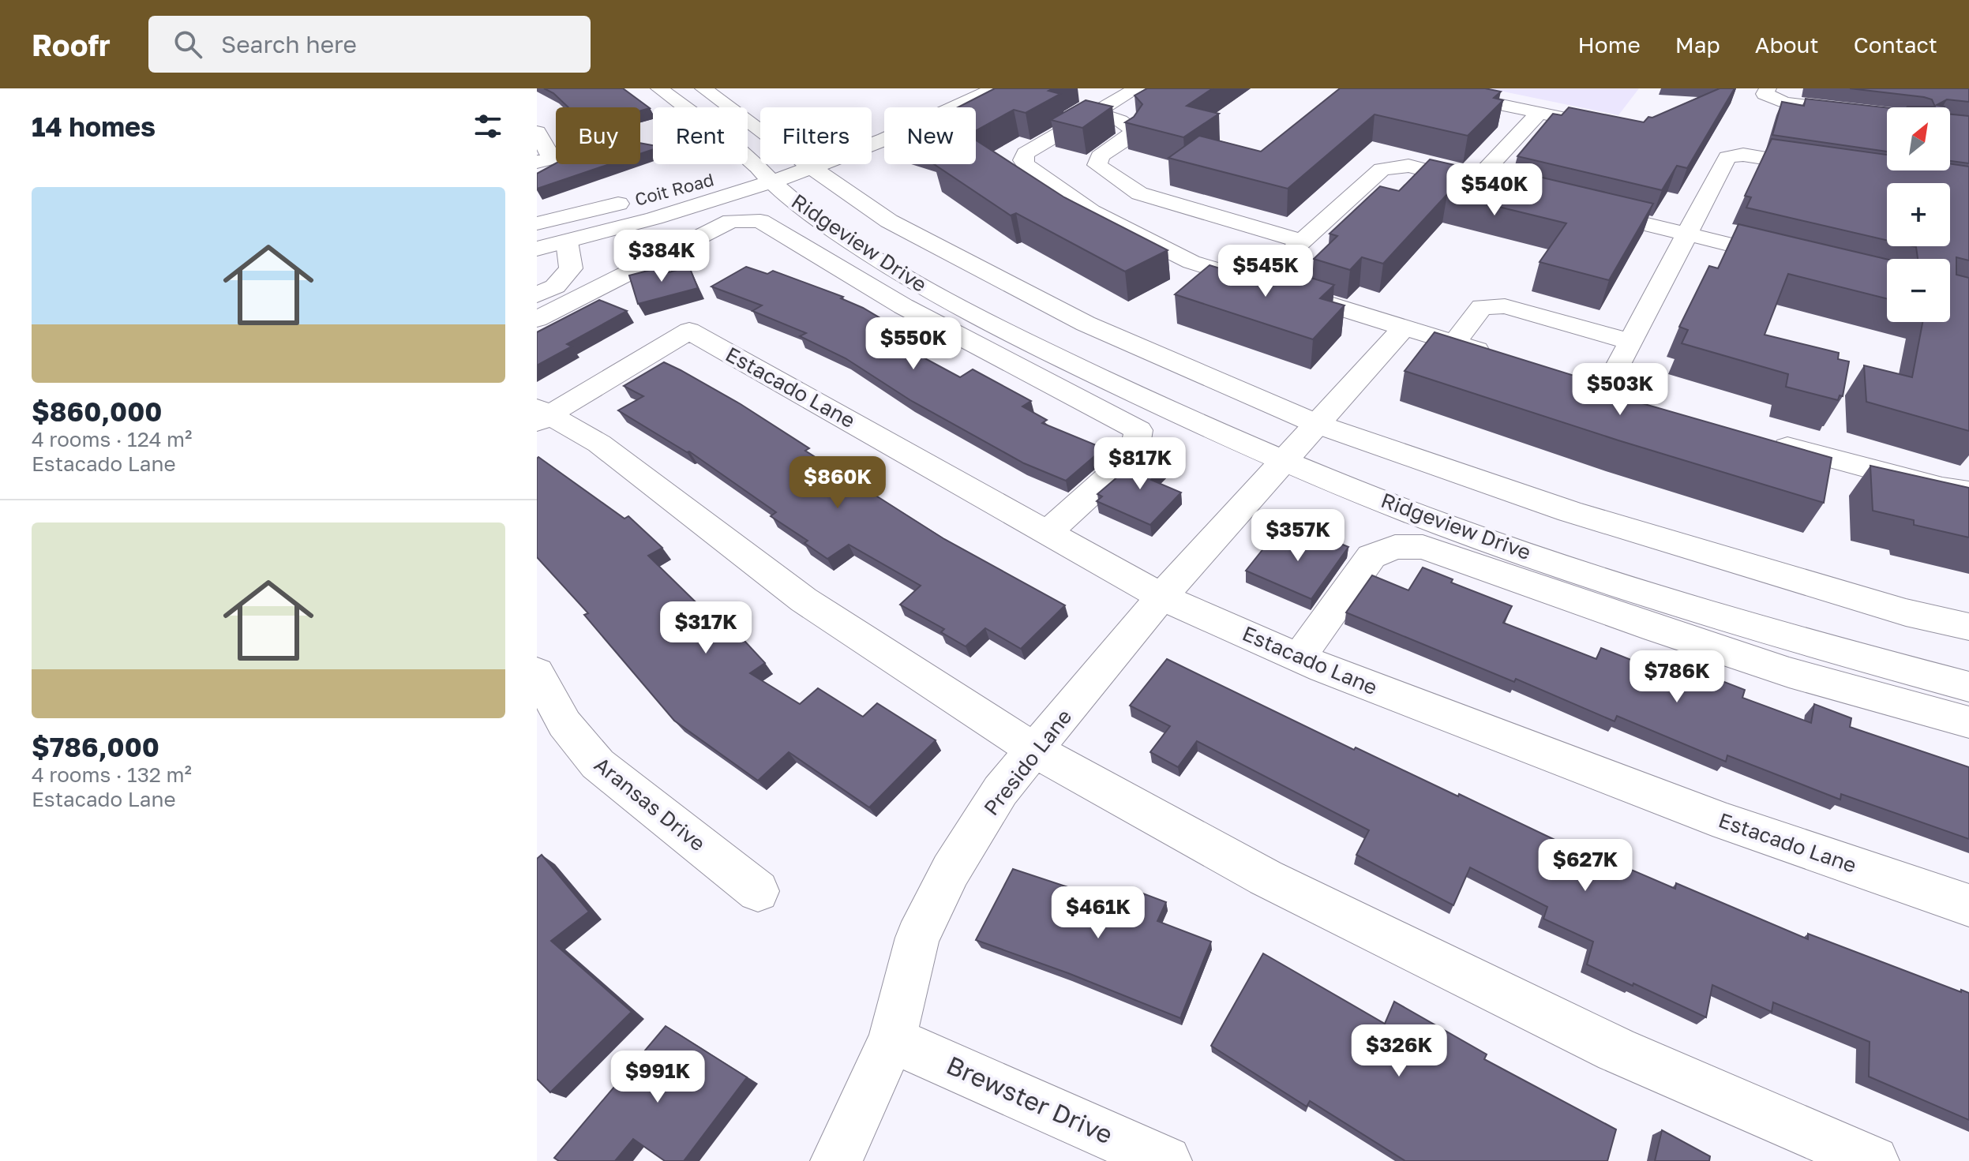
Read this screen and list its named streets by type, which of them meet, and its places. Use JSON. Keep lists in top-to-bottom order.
{
  "streets": {
    "main road": [
      "Coit Road",
      "Ridgeview Drive",
      "Estacado Lane",
      "Presido Lane",
      "Aransas Drive",
      "Brewster Drive"
    ]
  },
  "crossings": [
    ["Coit Road", "Ridgeview Drive"],
    ["Ridgeview Drive", "Presido Lane"],
    ["Estacado Lane", "Presido Lane"],
    ["Presido Lane", "Brewster Drive"]
  ],
  "north": "top right",
  "page": {
    "header": "Roofr",
    "search": "Search here",
    "nav": [
      "Home",
      "Map",
      "About",
      "Contact"
    ],
    "heading": "14 homes",
    "map_buttons": ["+", "−"],
    "chip": [
      "Buy",
      "Rent",
      "Filters",
      "New"
    ],
    "price": [
      "$540K",
      "$384K",
      "$545K",
      "$550K",
      "$503K",
      "$817K",
      "$860K",
      "$357K",
      "$317K",
      "$786K",
      "$627K",
      "$461K",
      "$326K",
      "$991K"
    ],
    "list": [
      {
        "name": "$860,000",
        "note": "4 rooms · 124 m² · Estacado Lane"
      },
      {
        "name": "$786,000",
        "note": "4 rooms · 132 m² · Estacado Lane"
      }
    ]
  }
}
